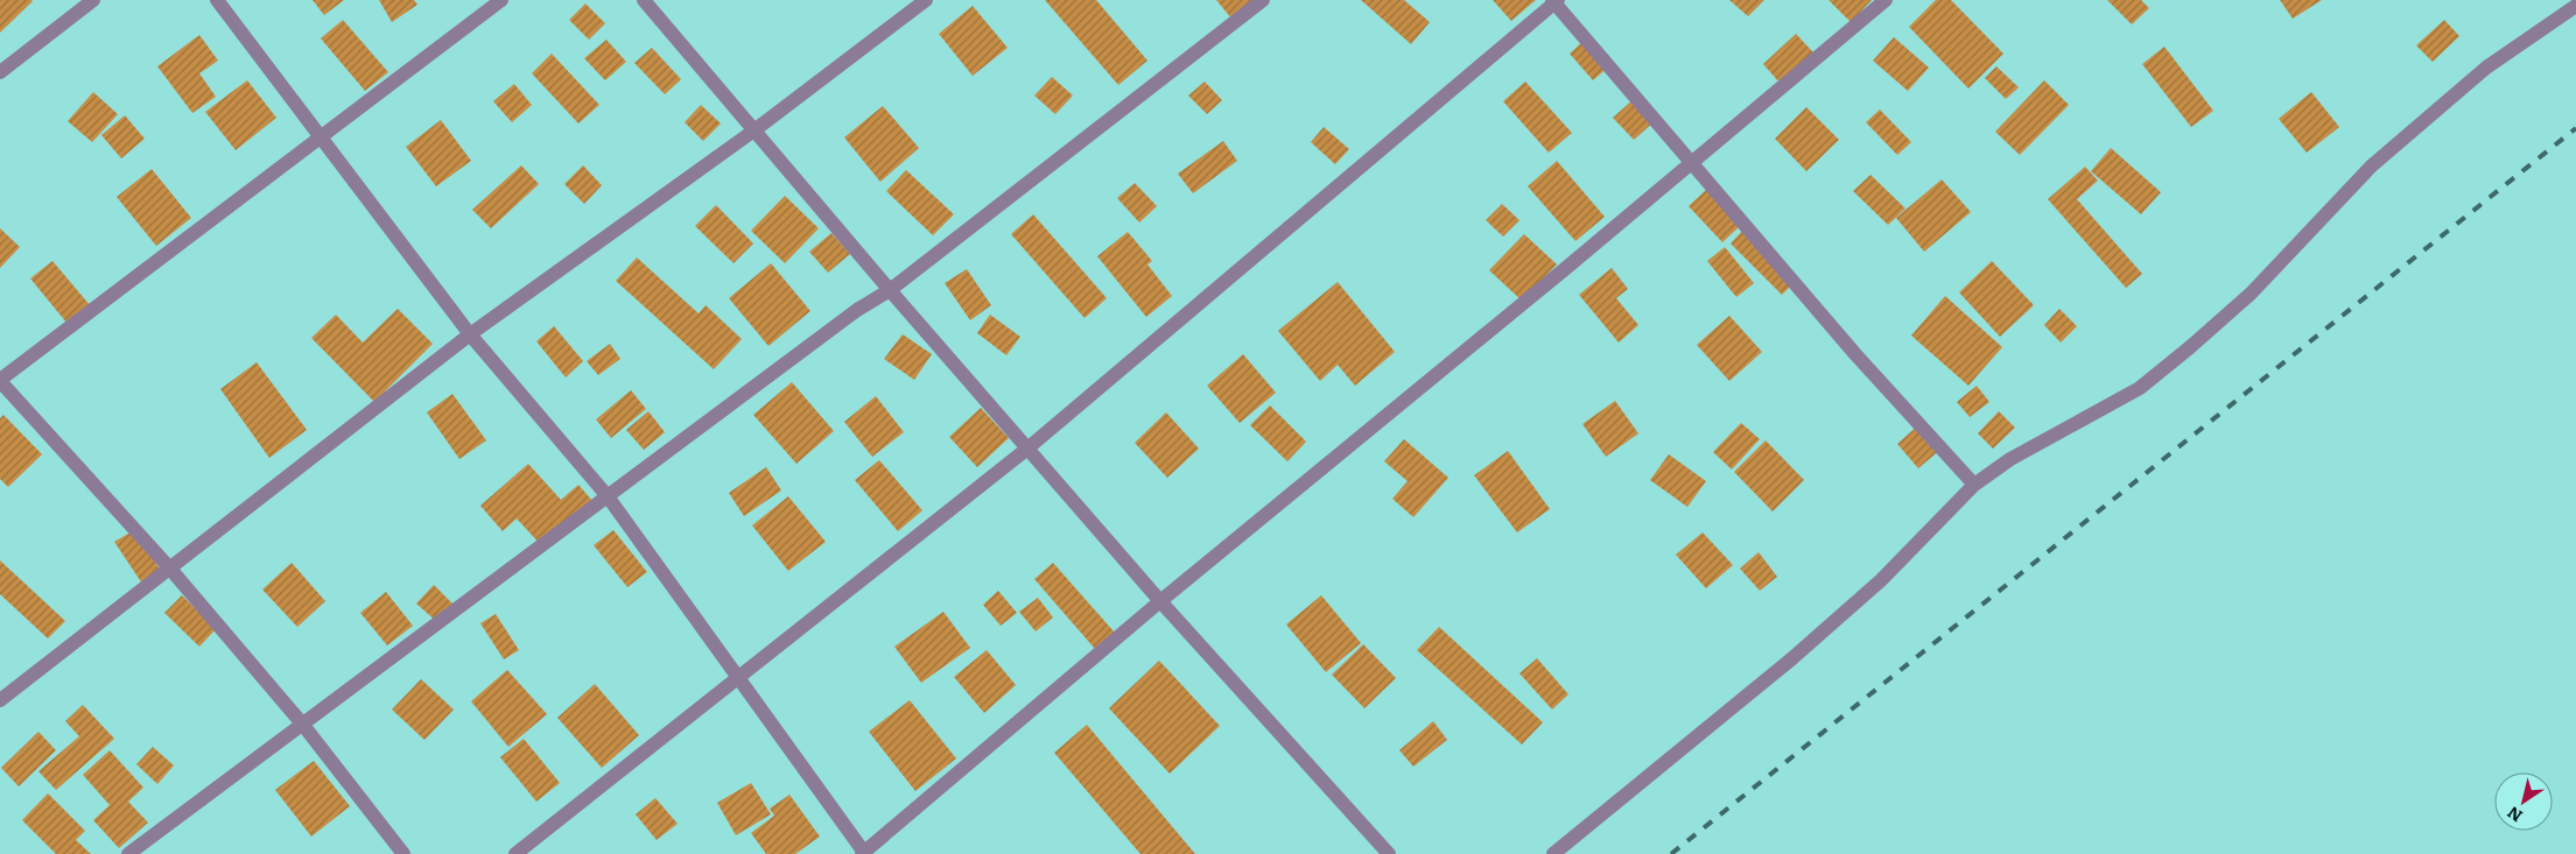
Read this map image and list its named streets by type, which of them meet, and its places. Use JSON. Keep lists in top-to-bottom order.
{
  "north": "bottom left"
}
